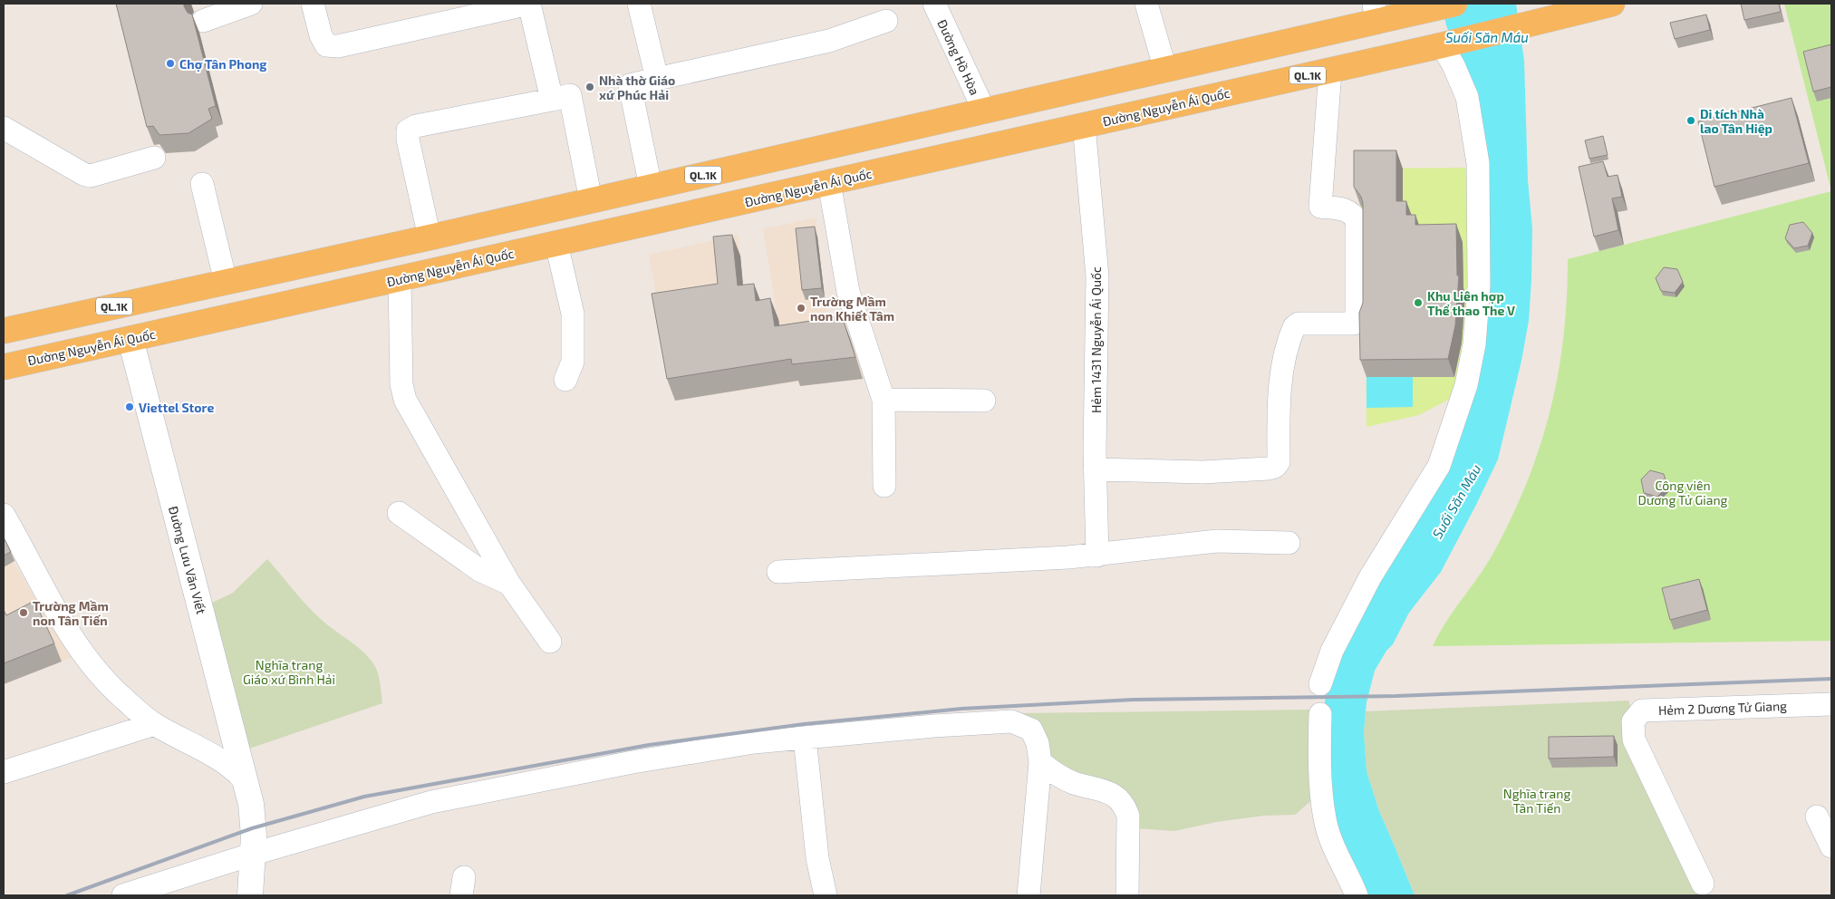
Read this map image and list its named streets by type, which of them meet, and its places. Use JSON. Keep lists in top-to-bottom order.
{
  "streets": {
    "main road": ["QL.1K", "Đường Nguyễn Ái Quốc"],
    "street": [
      "Đường Hồ Hòa",
      "Hẻm 1431 Nguyễn Ái Quốc",
      "Đường Lưu Văn Viết",
      "Hẻm 2 Dương Tử Giang"
    ]
  },
  "crossings": [
    ["Đường Hồ Hòa", "QL.1K"],
    ["Đường Nguyễn Ái Quốc", "Hẻm 1431 Nguyễn Ái Quốc"],
    ["Đường Nguyễn Ái Quốc", "Đường Lưu Văn Viết"]
  ],
  "water": ["Suối Săn Máu"],
  "parks": ["Công viên Dương Tử Giang", "Nghĩa trang Giáo xứ Bình Hải", "Nghĩa trang Tân Tiến"],
  "places": [
    "Chợ Tân Phong",
    "Nhà thờ Giáo xứ Phúc Hải",
    "Di tích Nhà lao Tân Hiệp",
    "Khu Liên hợp Thể thao The V",
    "Trường Mầm non Khiết Tâm",
    "Viettel Store",
    "Trường Mầm non Tân Tiến"
  ]
}
